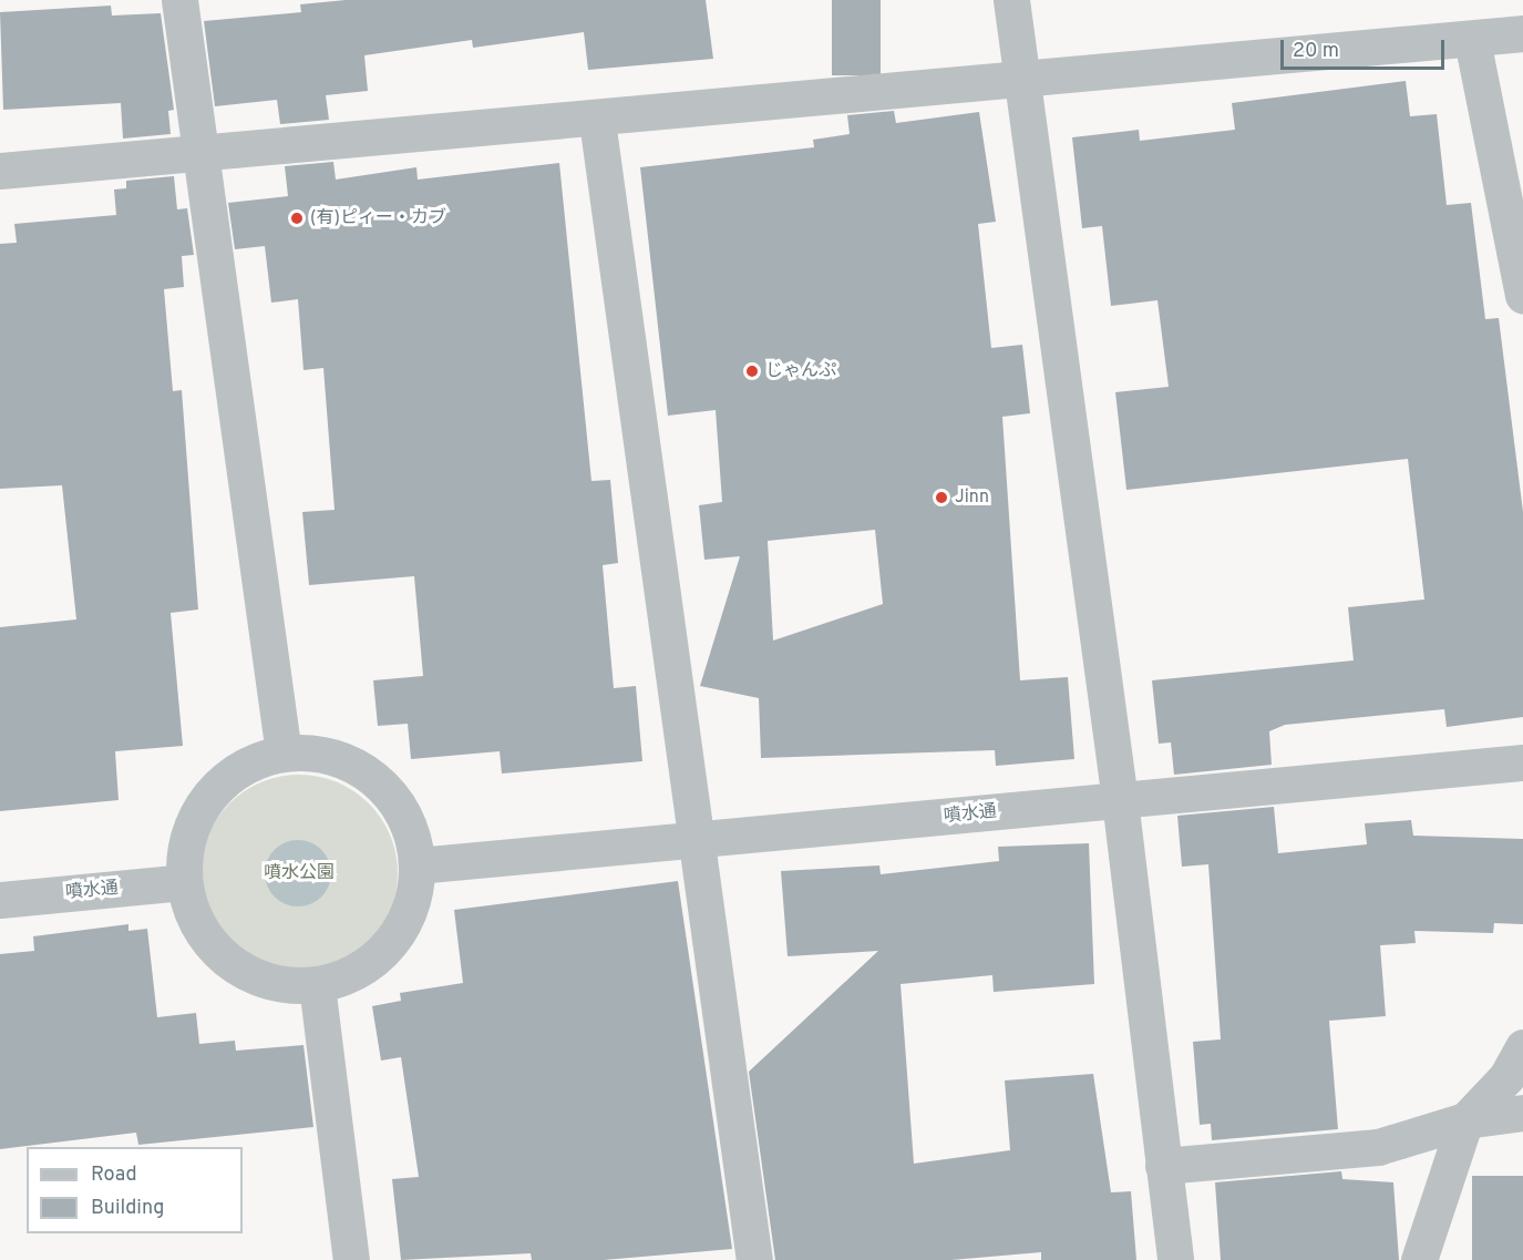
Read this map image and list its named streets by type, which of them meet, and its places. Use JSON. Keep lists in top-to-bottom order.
{
  "streets": {
    "street": ["噴水通"]
  },
  "parks": ["噴水公園"],
  "places": ["(有)ピィー・カブ", "じゃんぷ", "Jinn"],
  "legend": ["Road", "Building"],
  "scale_bar": "20 m"
}
